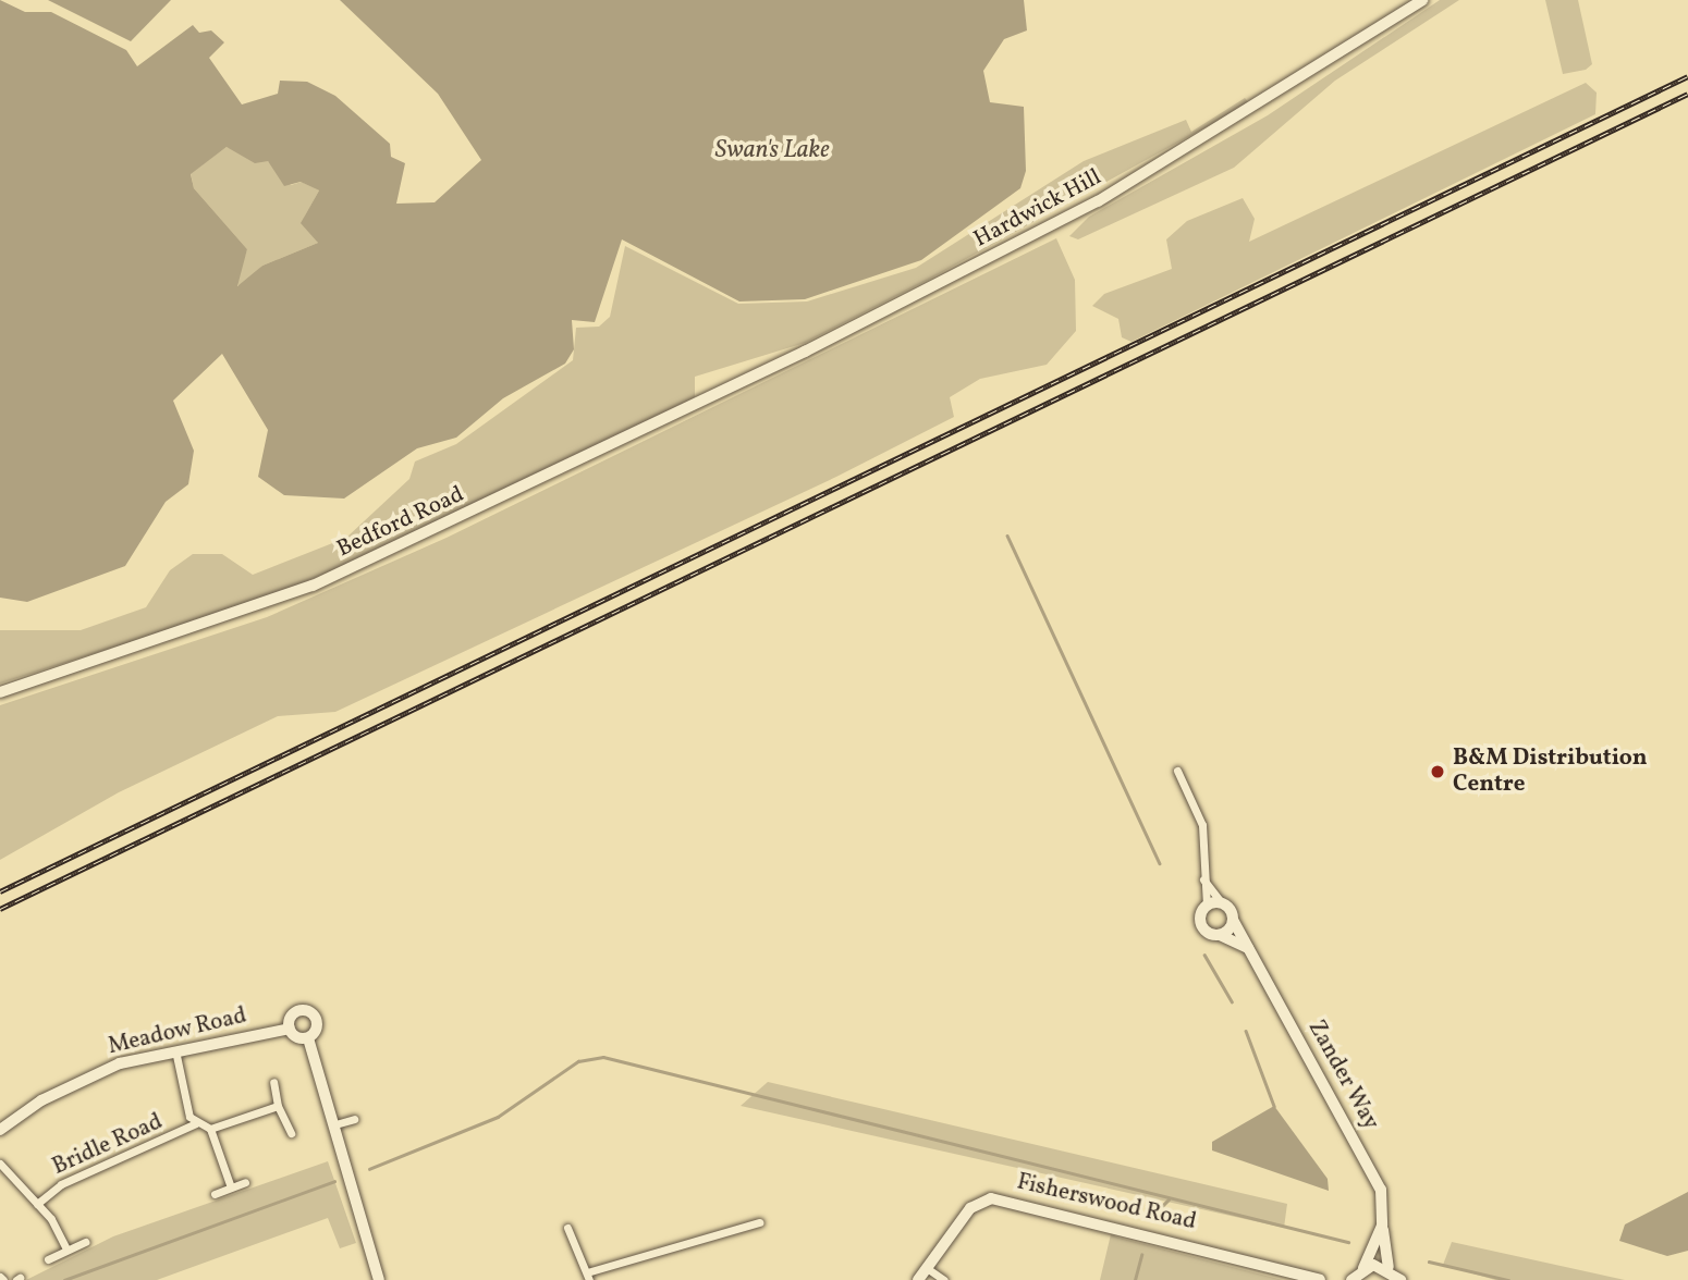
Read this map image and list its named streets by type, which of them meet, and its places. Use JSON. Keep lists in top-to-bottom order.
{
  "streets": {
    "street": [
      "Hardwick Hill",
      "Bedford Road",
      "Meadow Road",
      "Zander Way",
      "Bridle Road",
      "Fisherswood Road"
    ]
  },
  "crossings": [
    ["Hardwick Hill", "Bedford Road"]
  ],
  "water": ["Swan's Lake"],
  "places": ["B&M Distribution Centre"]
}
